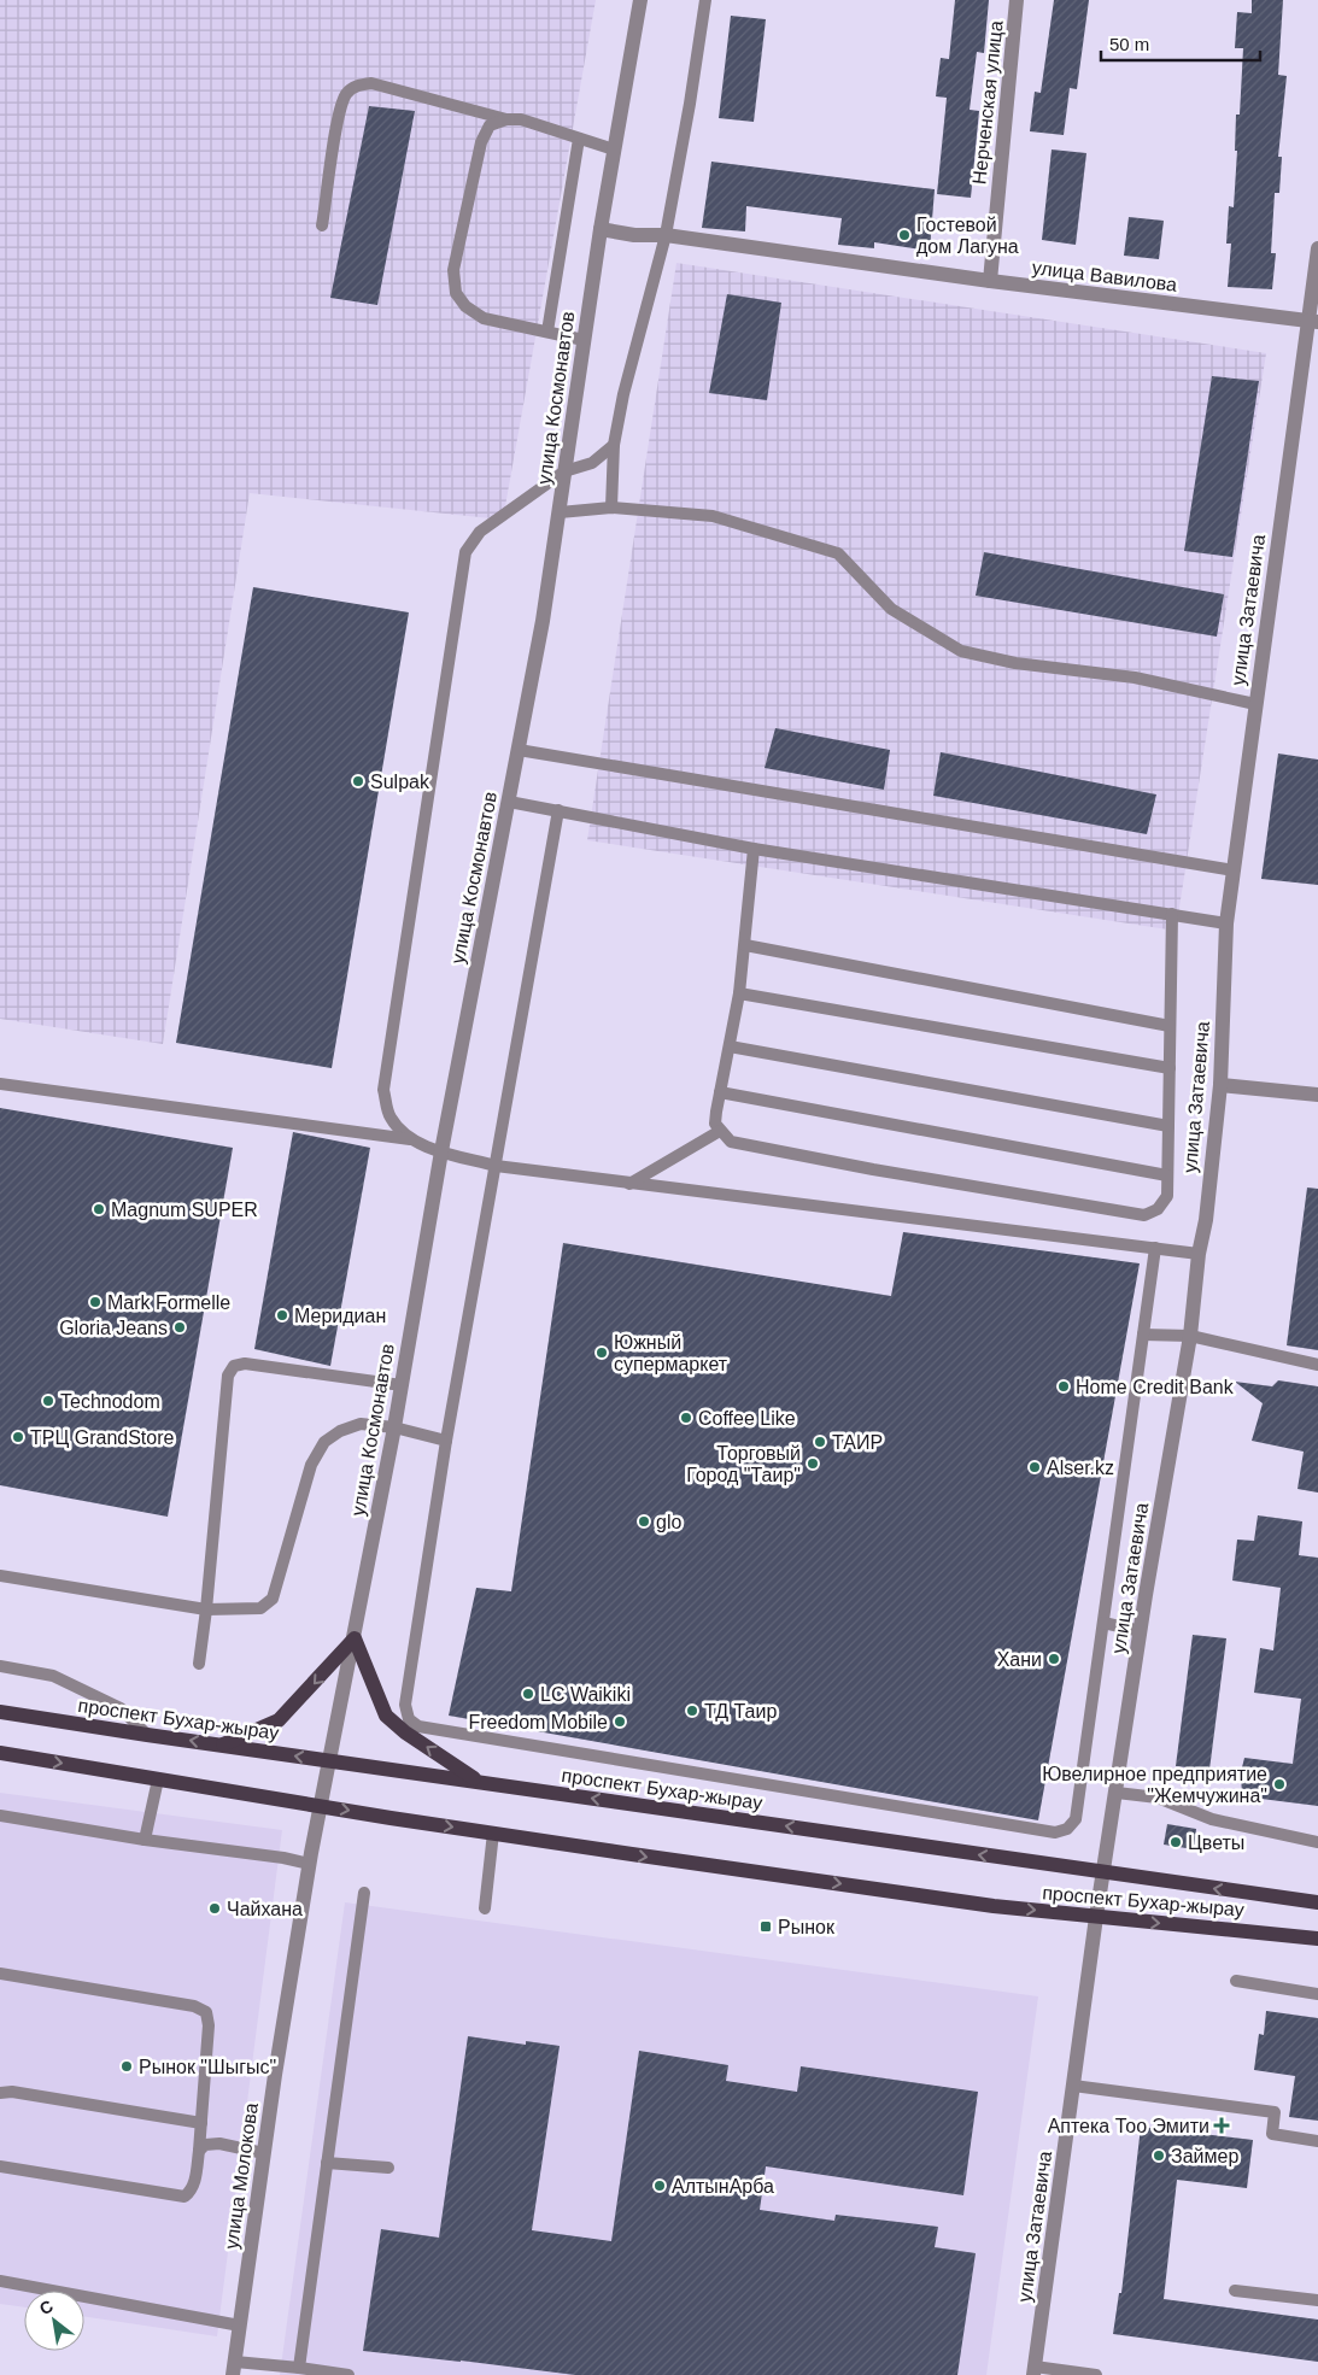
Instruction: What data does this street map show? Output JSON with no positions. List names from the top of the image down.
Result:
{
  "streets": {
    "main road": ["проспект Бухар-жырау"],
    "street": [
      "Нерченская улица",
      "улица Вавилова",
      "улица Космонавтов",
      "улица Затаевича",
      "улица Молокова"
    ]
  },
  "crossings": [
    ["Нерченская улица", "улица Вавилова"],
    ["улица Вавилова", "улица Космонавтов"],
    ["улица Вавилова", "улица Затаевича"],
    ["улица Космонавтов", "проспект Бухар-жырау"],
    ["улица Космонавтов", "улица Молокова"],
    ["улица Затаевича", "проспект Бухар-жырау"],
    ["проспект Бухар-жырау", "улица Молокова"]
  ],
  "places": {
    "other": [
      "Гостевой дом Лагуна",
      "Sulpak",
      "Magnum SUPER",
      "Mark Formelle",
      "Меридиан",
      "Gloria Jeans",
      "Южный супермаркет",
      "Home Credit Bank",
      "Technodom",
      "Coffee Like",
      "ТРЦ GrandStore",
      "ТАИР",
      "Торговый Город \"Таир\"",
      "Alser.kz",
      "glo",
      "Хани",
      "LC Waikiki",
      "ТД Таир",
      "Freedom Mobile",
      "Ювелирное предприятие \"Жемчужина\"",
      "Цветы",
      "Чайхана",
      "Рынок \"Шыгыс\"",
      "Займер",
      "АлтынАрба"
    ],
    "transit": ["Рынок"],
    "health": ["Аптека Тоо Эмити"]
  },
  "scale_bar": "50 m",
  "north": "top left"
}
